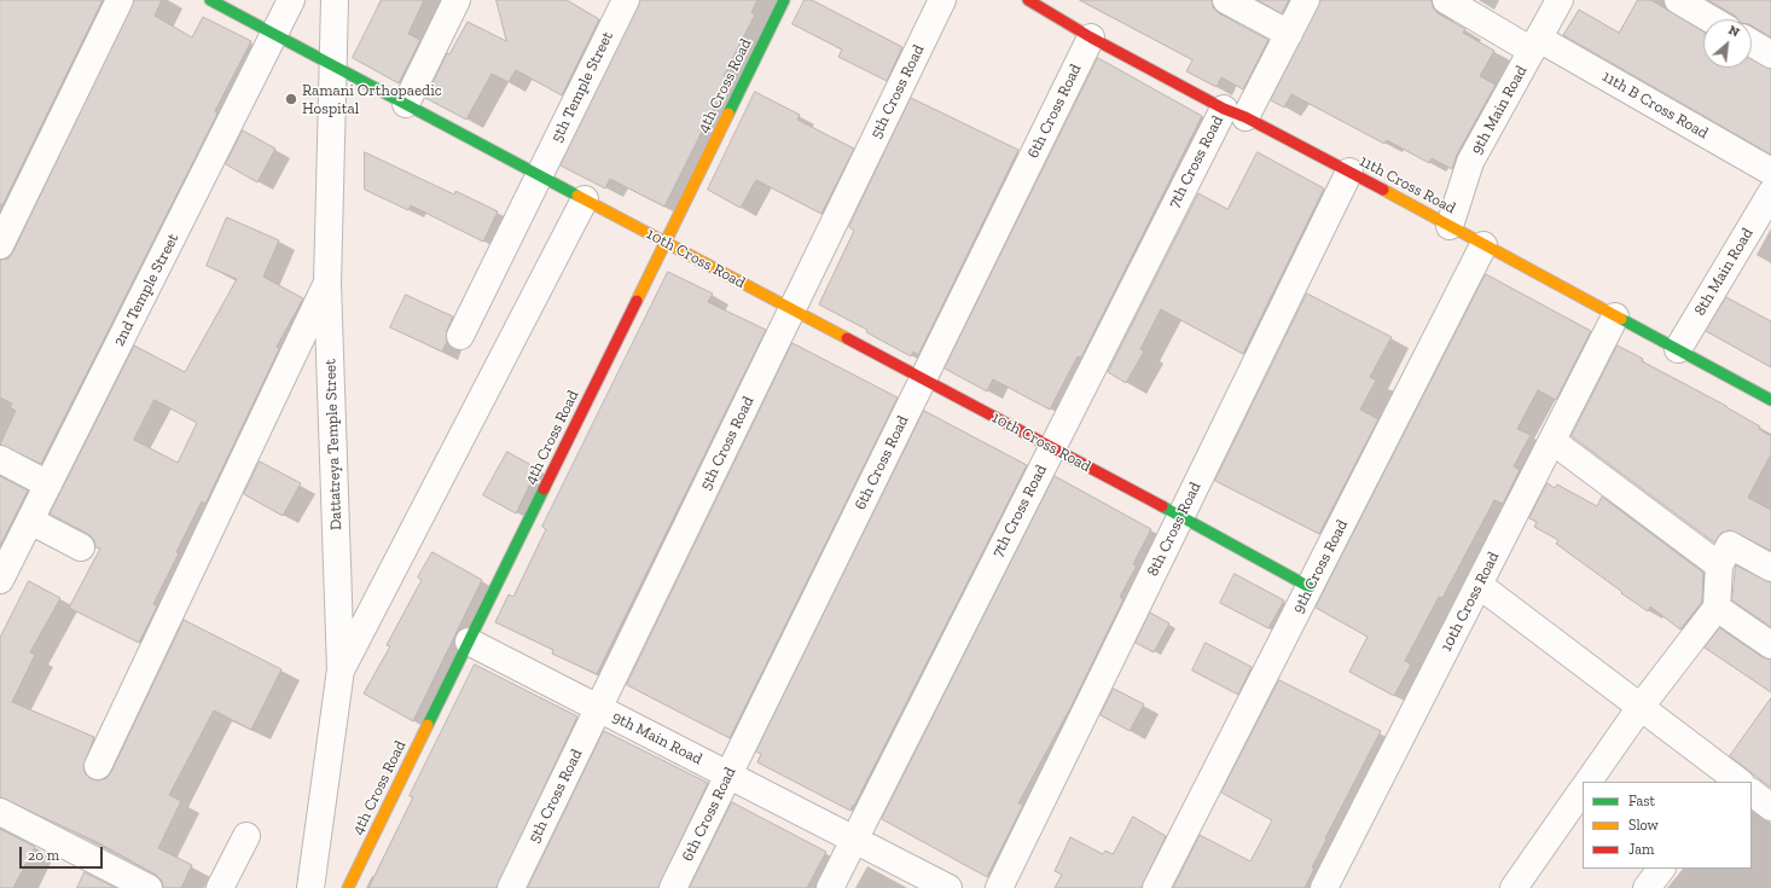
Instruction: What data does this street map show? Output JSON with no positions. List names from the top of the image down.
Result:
{
  "streets": {
    "street": [
      "4th Cross Road",
      "5th Temple Street",
      "5th Cross Road",
      "11th B Cross Road",
      "9th Main Road",
      "6th Cross Road",
      "7th Cross Road",
      "11th Cross Road",
      "10th Cross Road",
      "8th Main Road",
      "2nd Temple Street",
      "Dattatreya Temple Street",
      "8th Cross Road",
      "9th Cross Road"
    ]
  },
  "crossings": [
    ["4th Cross Road", "9th Main Road"],
    ["4th Cross Road", "10th Cross Road"],
    ["5th Temple Street", "10th Cross Road"],
    ["5th Cross Road", "9th Main Road"],
    ["5th Cross Road", "10th Cross Road"],
    ["11th B Cross Road", "9th Main Road"],
    ["9th Main Road", "6th Cross Road"],
    ["9th Main Road", "7th Cross Road"],
    ["9th Main Road", "11th Cross Road"],
    ["6th Cross Road", "11th Cross Road"],
    ["6th Cross Road", "10th Cross Road"],
    ["7th Cross Road", "11th Cross Road"],
    ["7th Cross Road", "10th Cross Road"],
    ["11th Cross Road", "10th Cross Road"],
    ["11th Cross Road", "8th Main Road"],
    ["11th Cross Road", "8th Cross Road"],
    ["11th Cross Road", "9th Cross Road"],
    ["10th Cross Road", "2nd Temple Street"],
    ["10th Cross Road", "Dattatreya Temple Street"],
    ["10th Cross Road", "8th Cross Road"],
    ["10th Cross Road", "9th Cross Road"]
  ],
  "places": ["Ramani Orthopaedic Hospital"],
  "legend": ["Fast", "Slow", "Jam"],
  "scale_bar": "20 m",
  "north": "top right"
}
